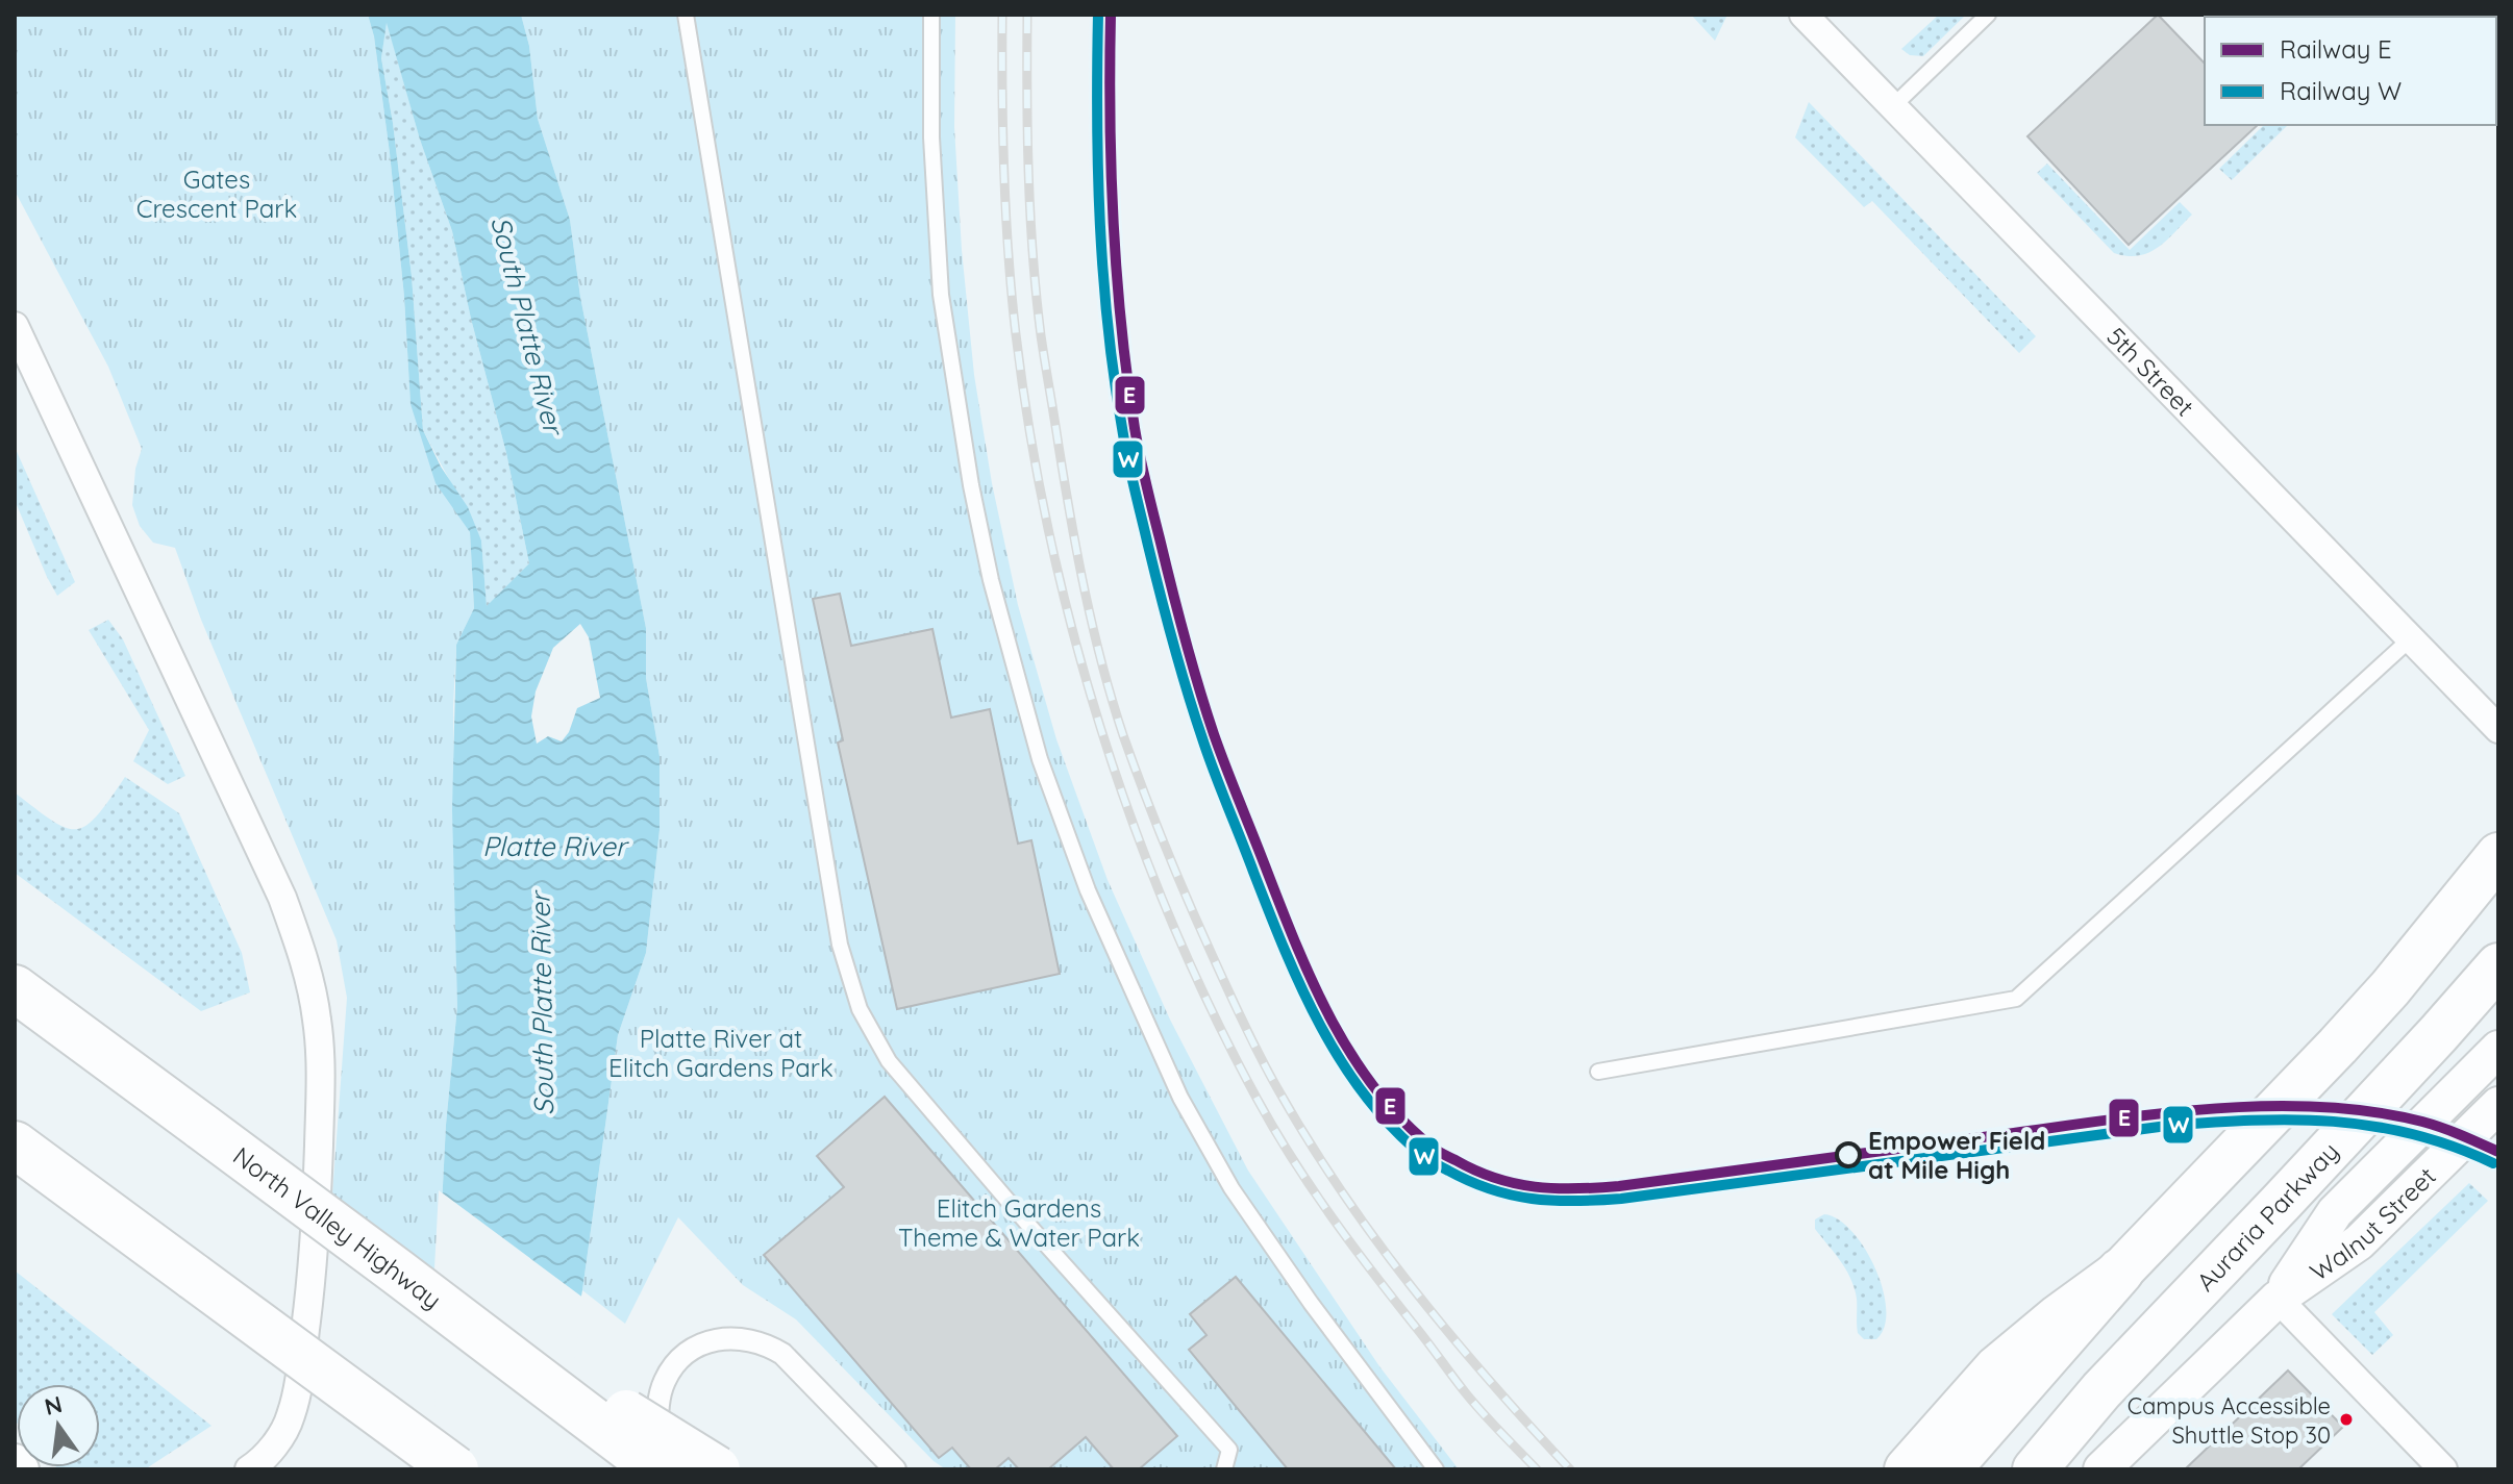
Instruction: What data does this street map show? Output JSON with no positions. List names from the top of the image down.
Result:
{
  "streets": {
    "highway": ["North Valley Highway"],
    "main road": ["Auraria Parkway"],
    "street": ["5th Street", "Walnut Street"]
  },
  "water": ["South Platte River", "Platte River"],
  "parks": ["Gates Crescent Park", "Platte River at Elitch Gardens Park", "Elitch Gardens Theme & Water Park"],
  "places": ["Empower Field at Mile High", "Campus Accessible Shuttle Stop 30"],
  "lines": ["rail line E", "rail line W"],
  "legend": ["Railway E", "Railway W"],
  "north": "top"
}
